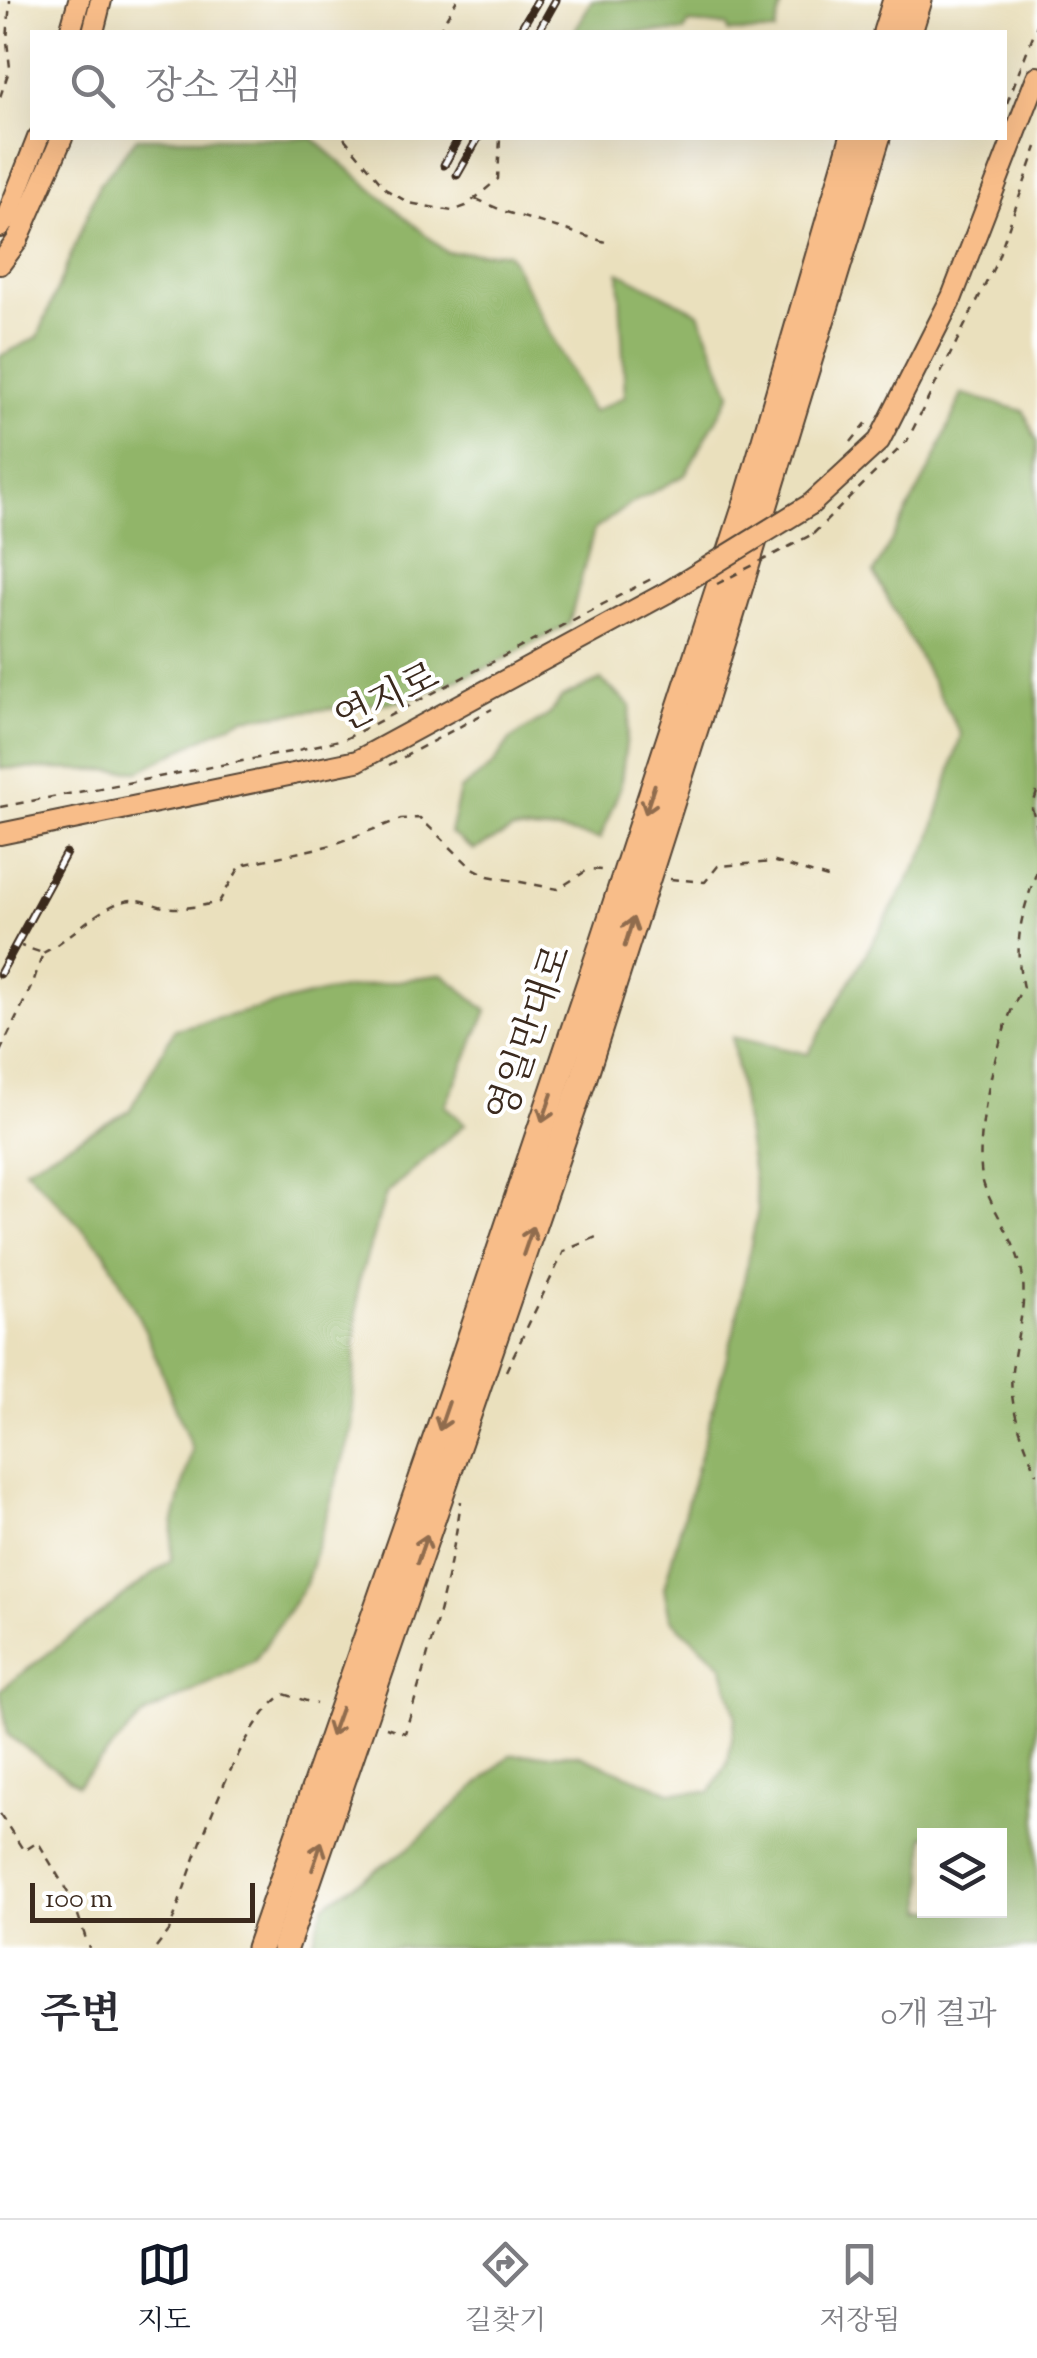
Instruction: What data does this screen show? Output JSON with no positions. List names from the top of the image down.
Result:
{
  "streets": {
    "highway": ["영일만대로"],
    "main road": ["연지로"]
  },
  "scale_bar": "100 m",
  "page": {
    "search": "장소 검색",
    "scale": "100 m",
    "heading": ["주변", "0개 결과"],
    "nav": ["지도", "길찾기", "저장됨"]
  }
}
